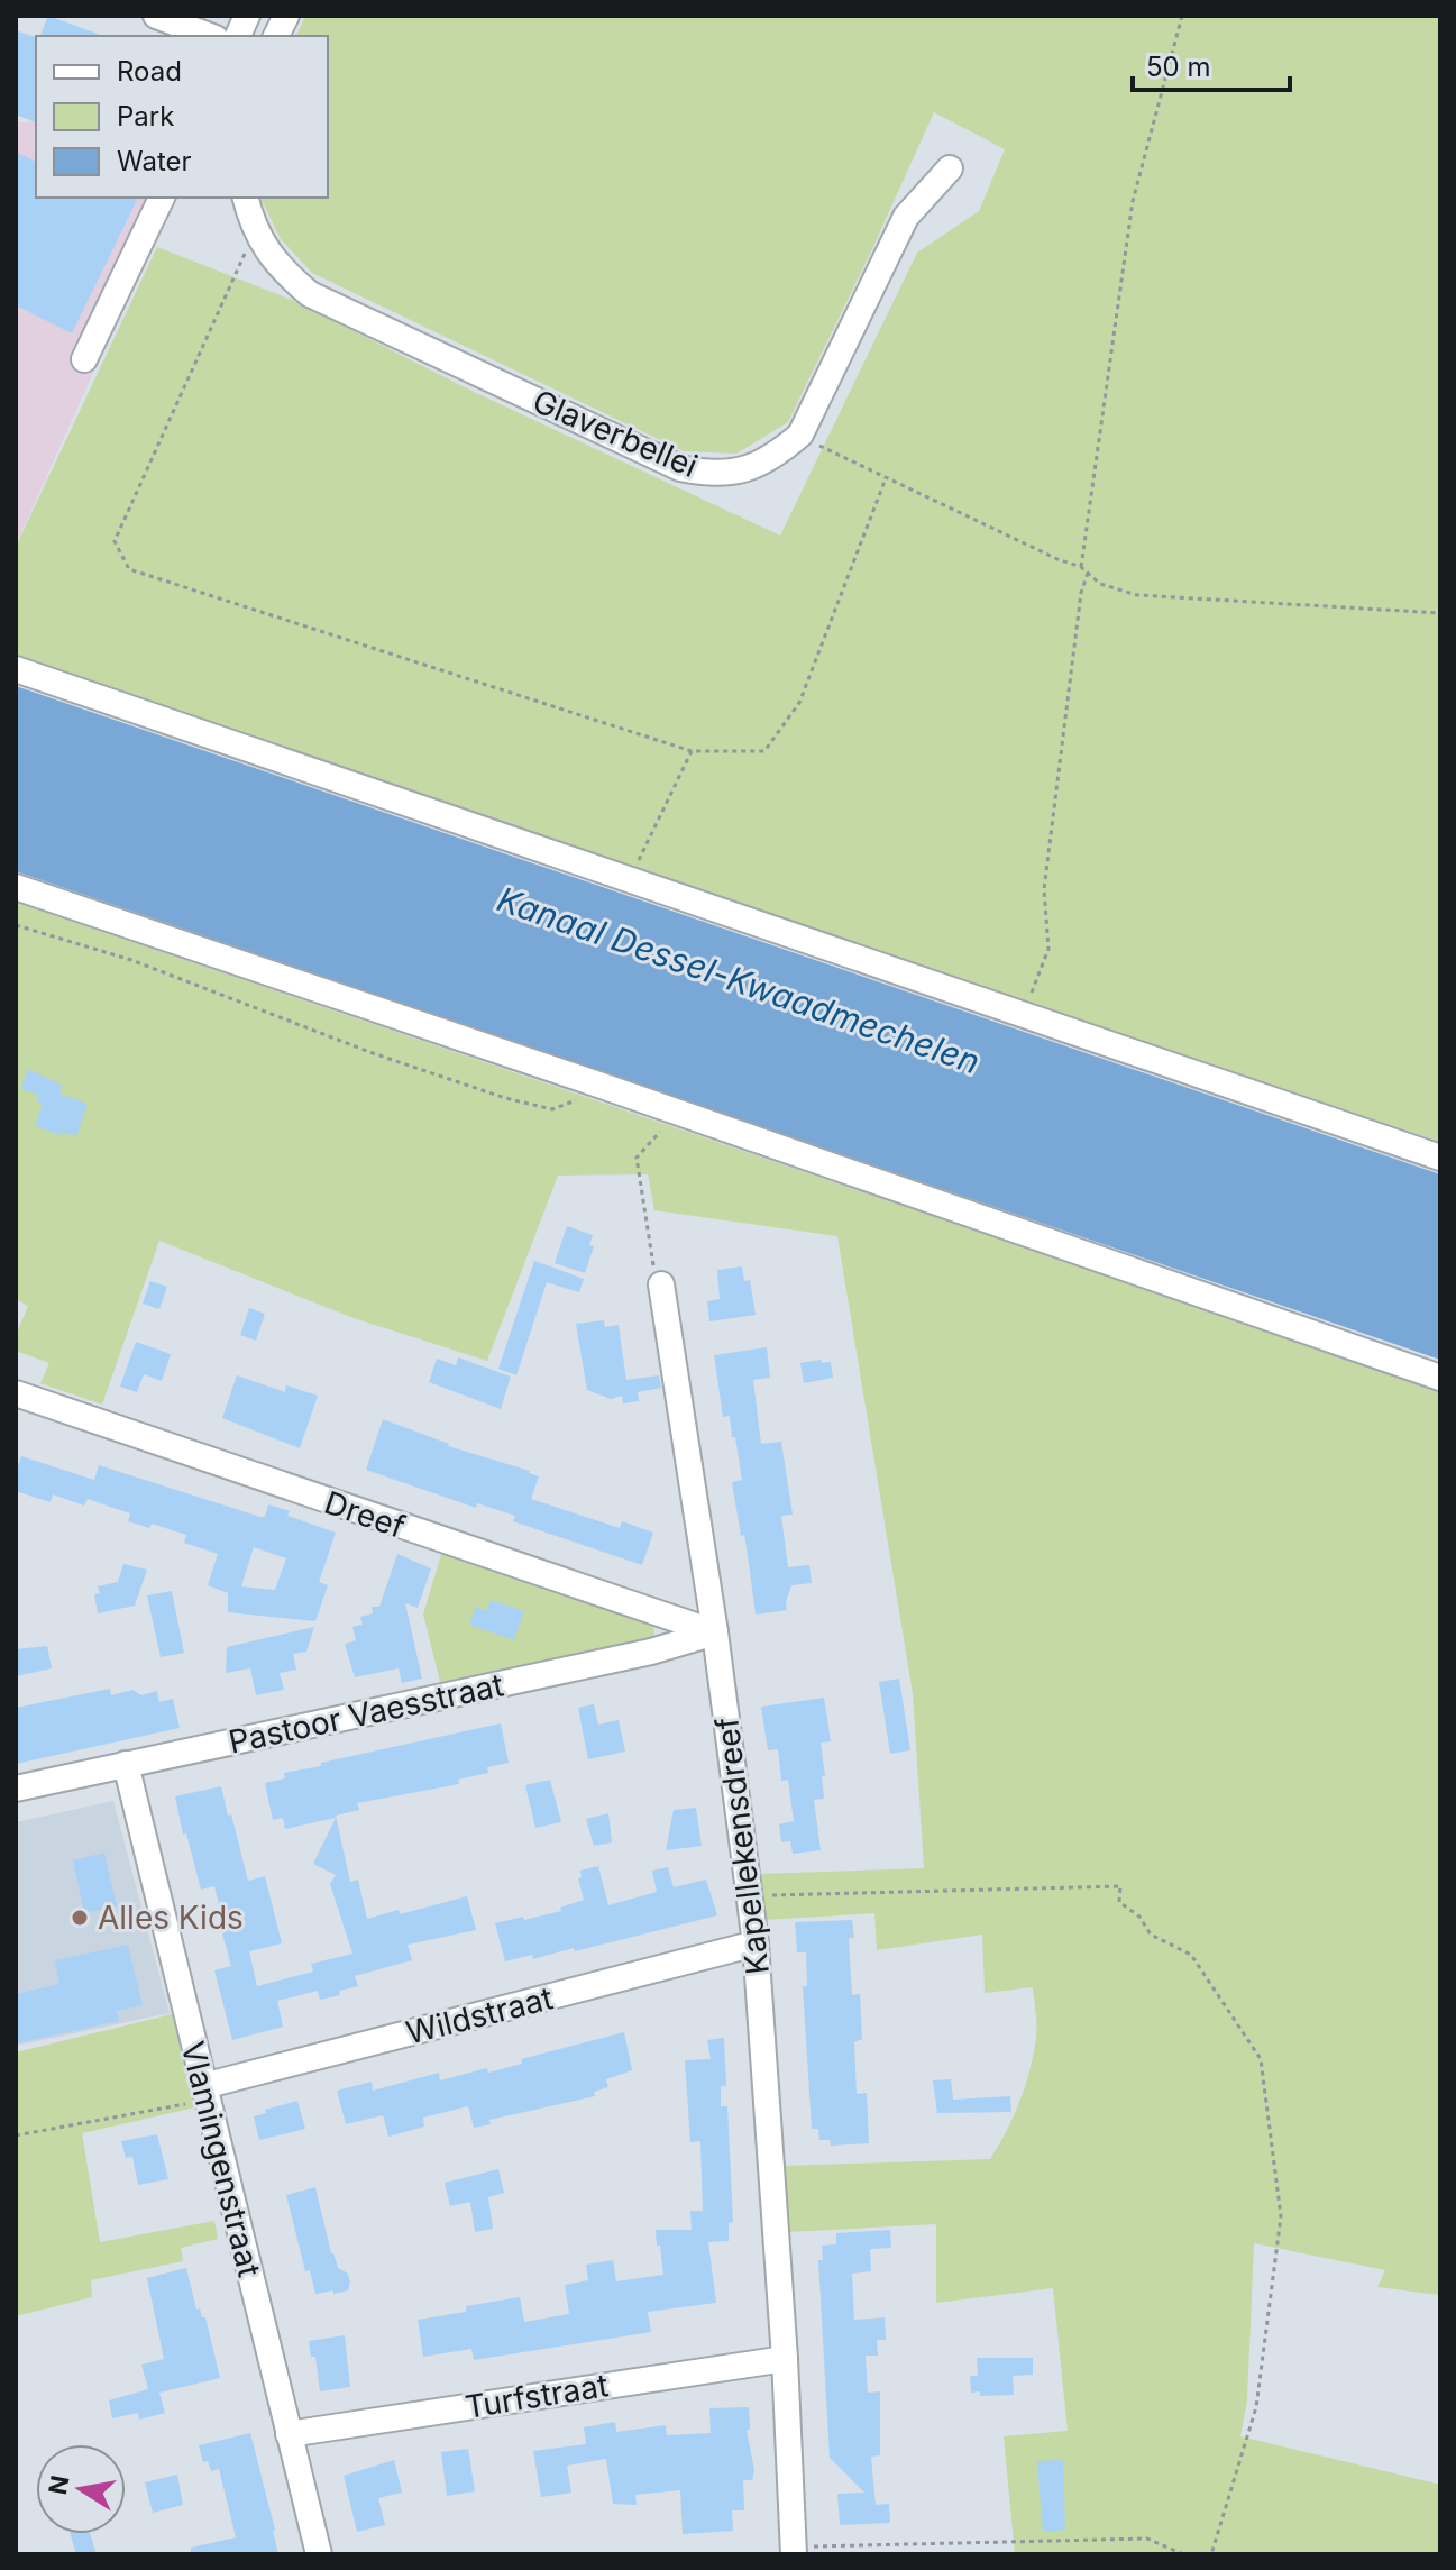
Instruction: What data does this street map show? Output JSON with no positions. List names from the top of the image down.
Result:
{
  "streets": {
    "street": [
      "Glaverbellei",
      "Dreef",
      "Pastoor Vaesstraat",
      "Kapellekensdreef",
      "Wildstraat",
      "Vlamingenstraat",
      "Turfstraat"
    ]
  },
  "crossings": [
    ["Dreef", "Pastoor Vaesstraat"],
    ["Dreef", "Kapellekensdreef"],
    ["Pastoor Vaesstraat", "Kapellekensdreef"],
    ["Pastoor Vaesstraat", "Vlamingenstraat"],
    ["Kapellekensdreef", "Wildstraat"],
    ["Kapellekensdreef", "Turfstraat"],
    ["Wildstraat", "Vlamingenstraat"],
    ["Vlamingenstraat", "Turfstraat"]
  ],
  "water": ["Kanaal Dessel-Kwaadmechelen"],
  "places": ["Alles Kids"],
  "legend": ["Road", "Park", "Water"],
  "scale_bar": "50 m",
  "north": "left"
}
